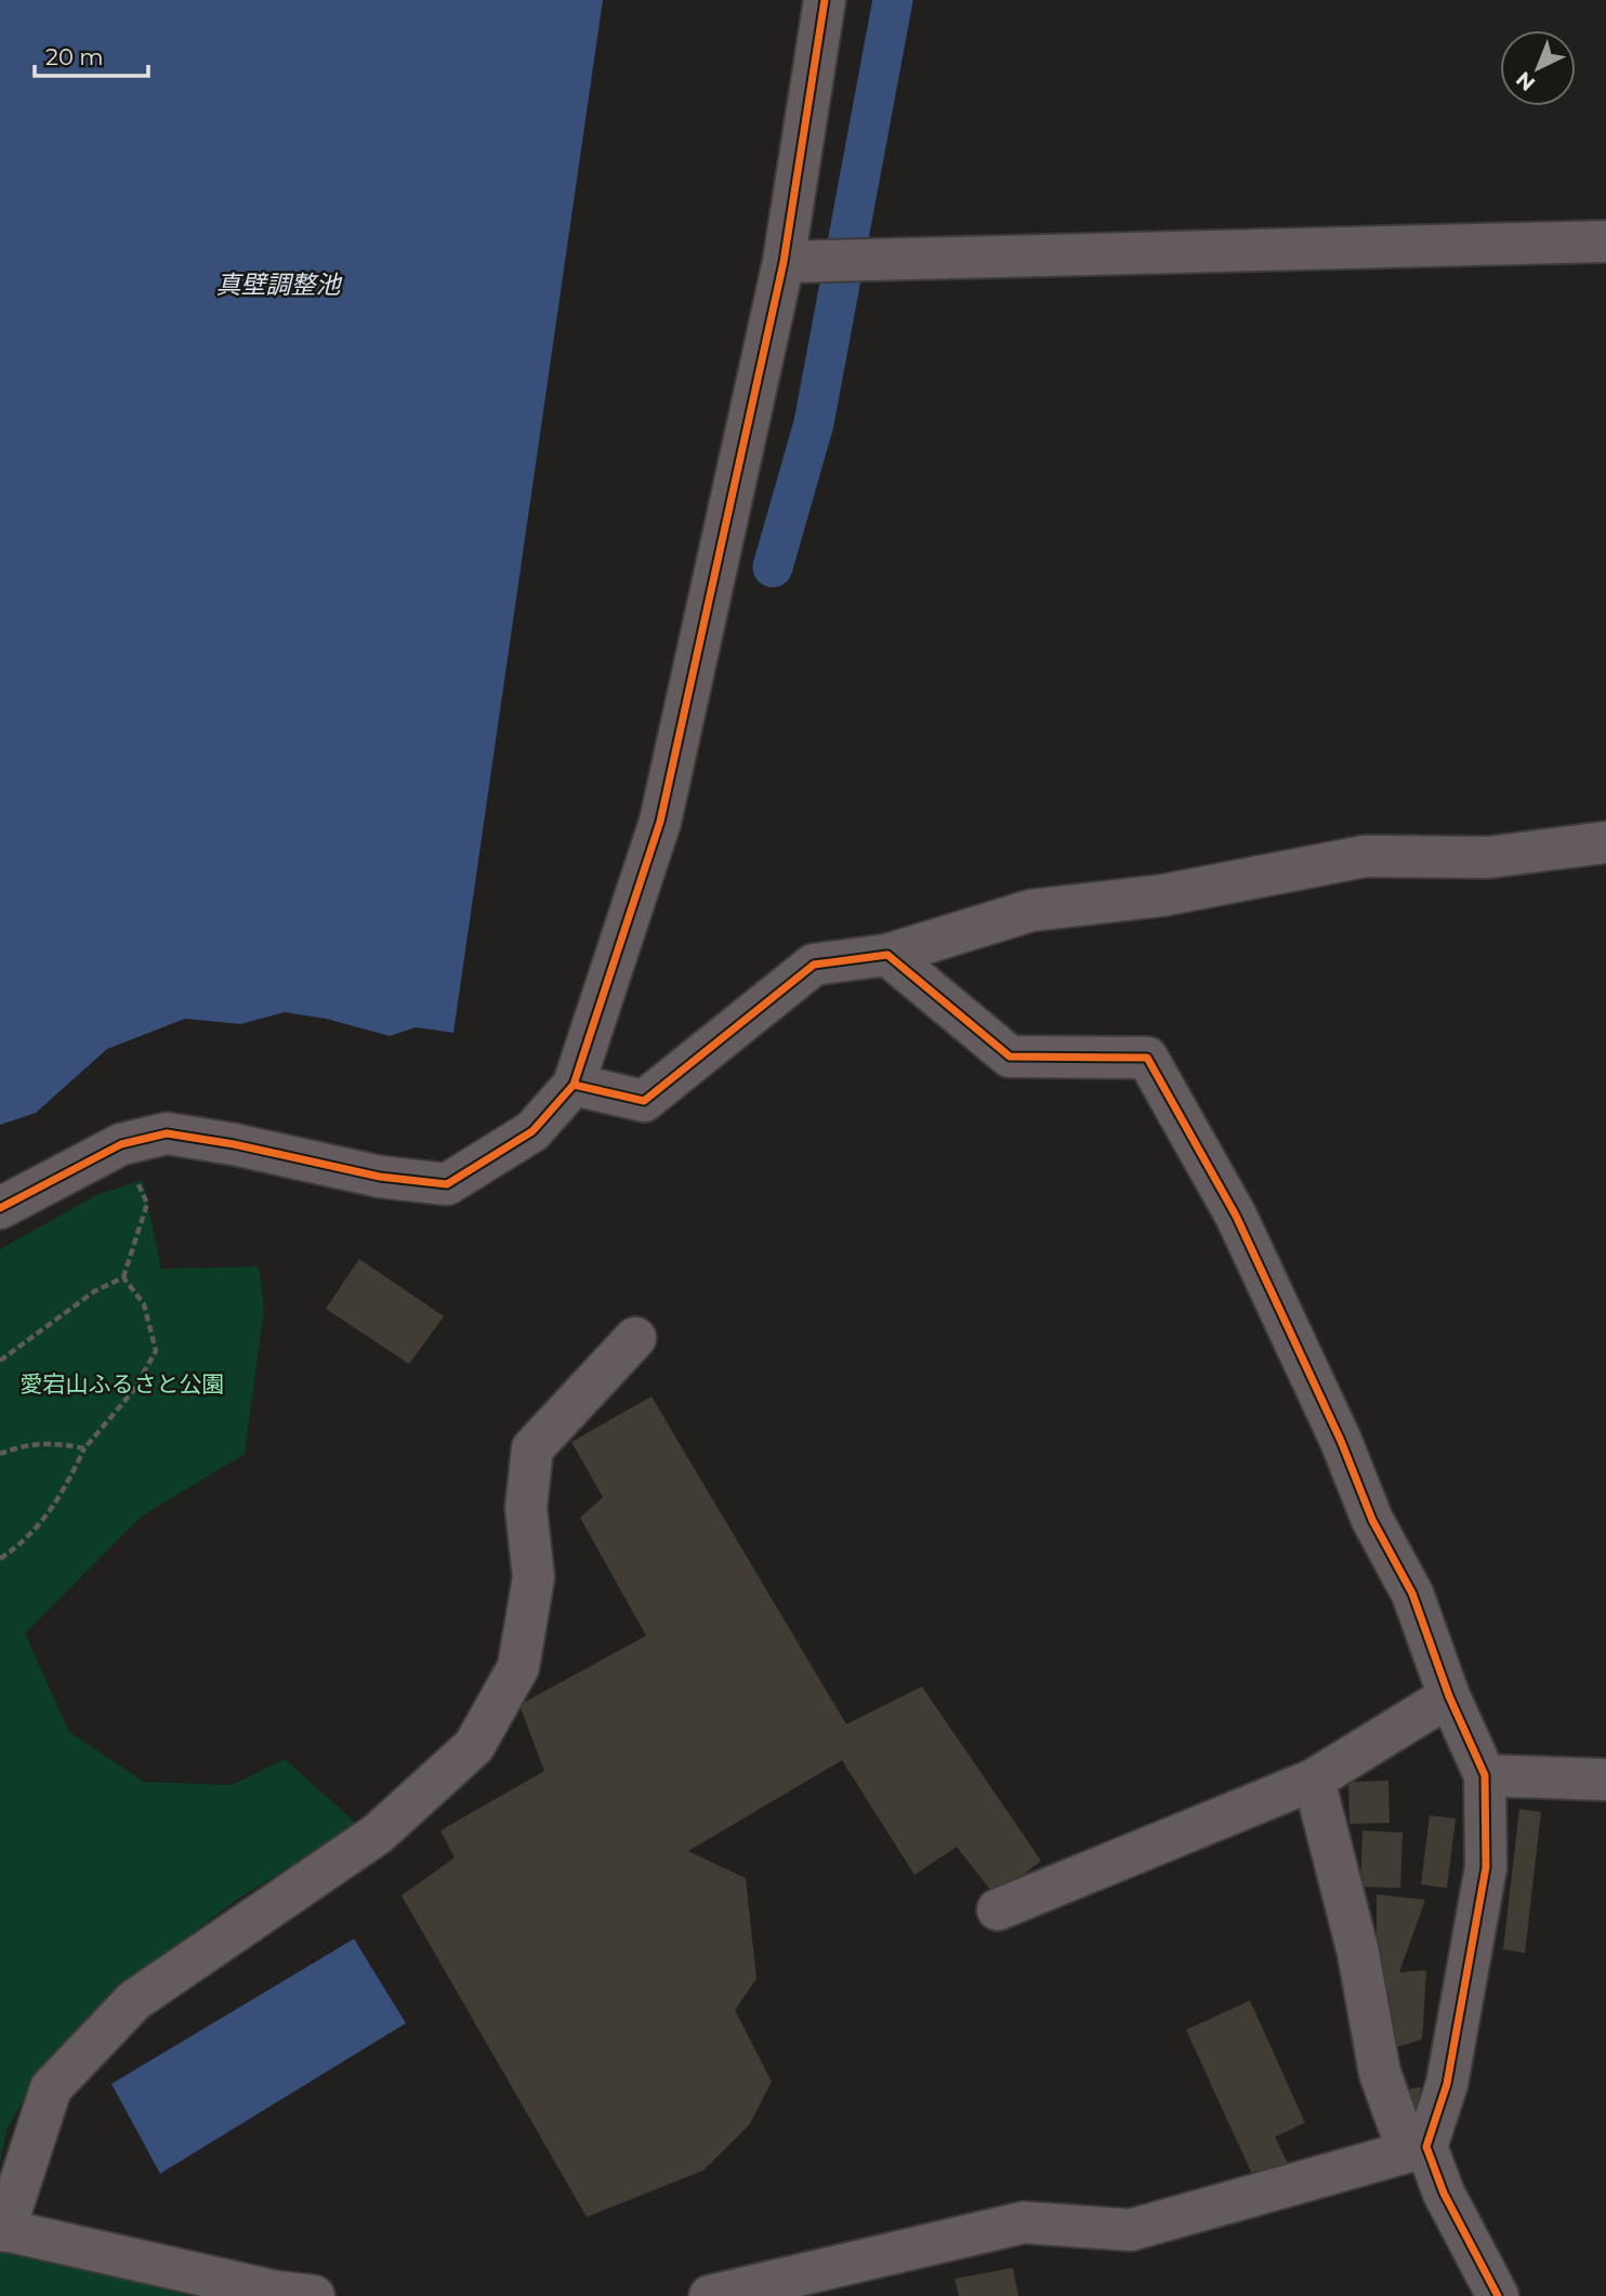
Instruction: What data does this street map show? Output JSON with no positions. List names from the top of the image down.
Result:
{
  "water": ["真壁調整池"],
  "parks": ["愛宕山ふるさと公園"],
  "scale_bar": "20 m",
  "north": "bottom left"
}
